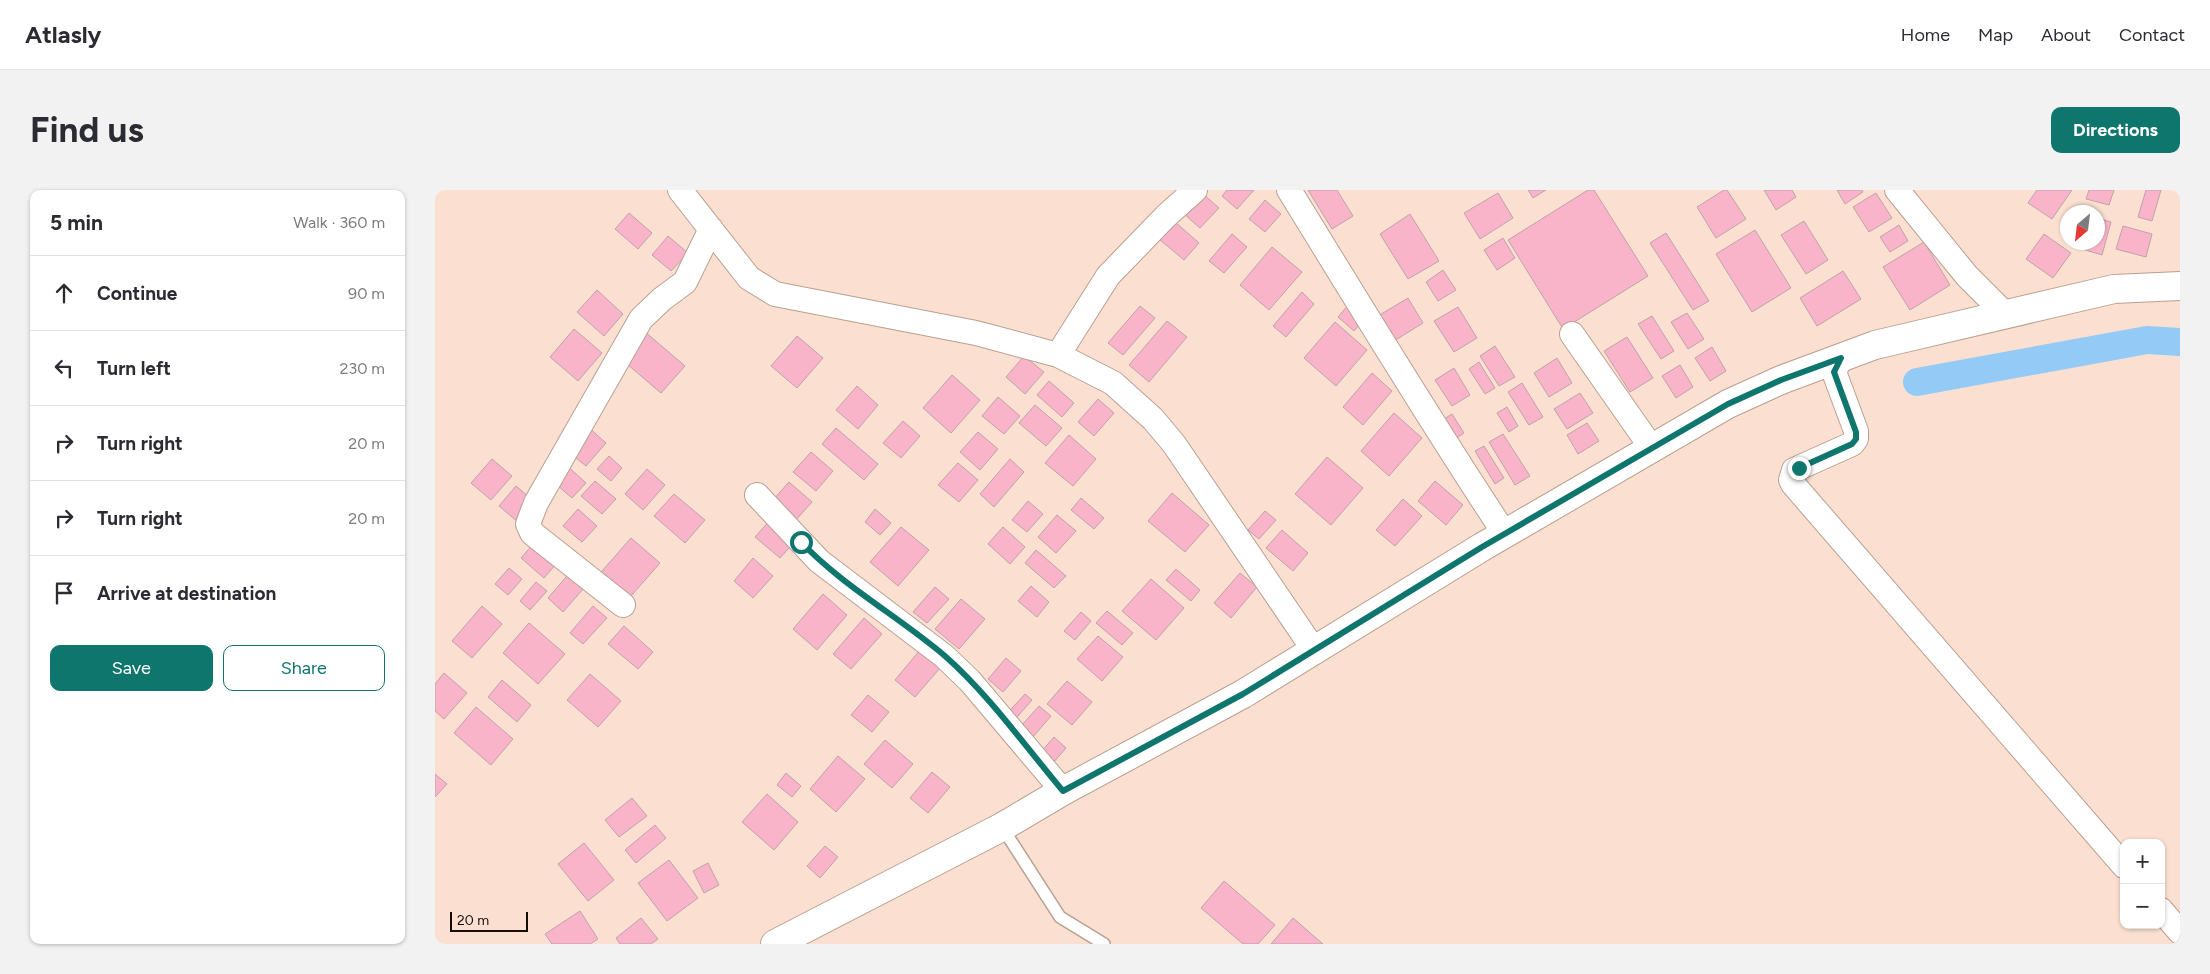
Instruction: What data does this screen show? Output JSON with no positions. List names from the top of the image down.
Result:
{
  "scale_bar": "20 m",
  "north": "bottom left",
  "page": {
    "header": "Atlasly",
    "nav": [
      "Home",
      "Map",
      "About",
      "Contact"
    ],
    "buttons": [
      "Directions",
      ["Save", "Share"]
    ],
    "title": "Find us",
    "heading": ["5 min", "Walk · 360 m"],
    "list": [
      ["Continue", "90 m"],
      ["Turn left", "230 m"],
      ["Turn right", "20 m"],
      ["Turn right", "20 m"],
      "Arrive at destination"
    ],
    "map_buttons": ["+", "−"],
    "scale": "20 m"
  }
}
